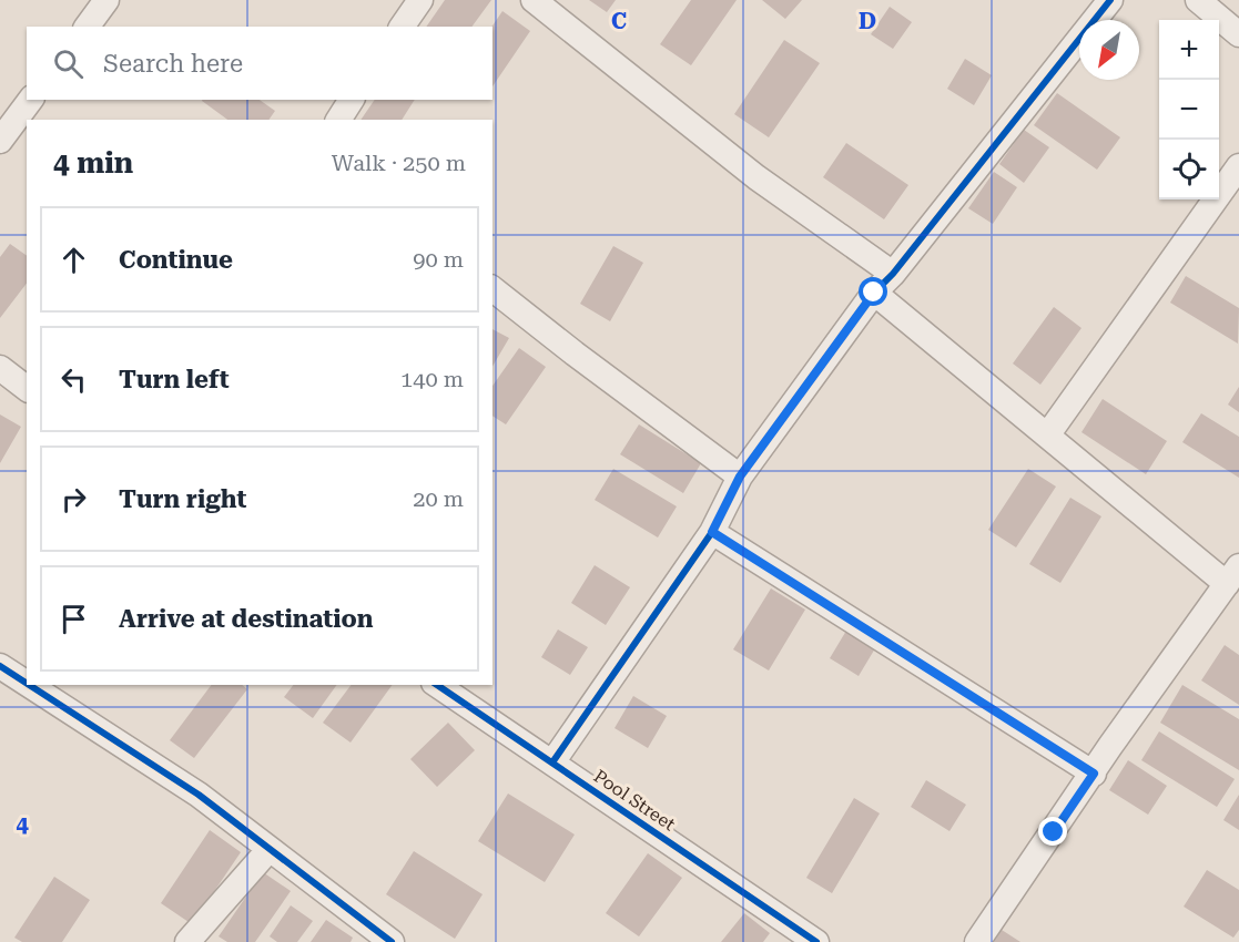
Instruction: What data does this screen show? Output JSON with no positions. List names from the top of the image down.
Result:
{
  "streets": {
    "street": ["Pool Street"]
  },
  "north": "bottom left",
  "page": {
    "map_buttons": ["+", "−"],
    "search": "Search here",
    "heading": ["4 min", "Walk · 250 m"],
    "list": [
      ["Continue", "90 m"],
      ["Turn left", "140 m"],
      ["Turn right", "20 m"],
      "Arrive at destination"
    ]
  },
  "grid": {
    "columns": ["C", "D"],
    "rows": ["4"]
  }
}
